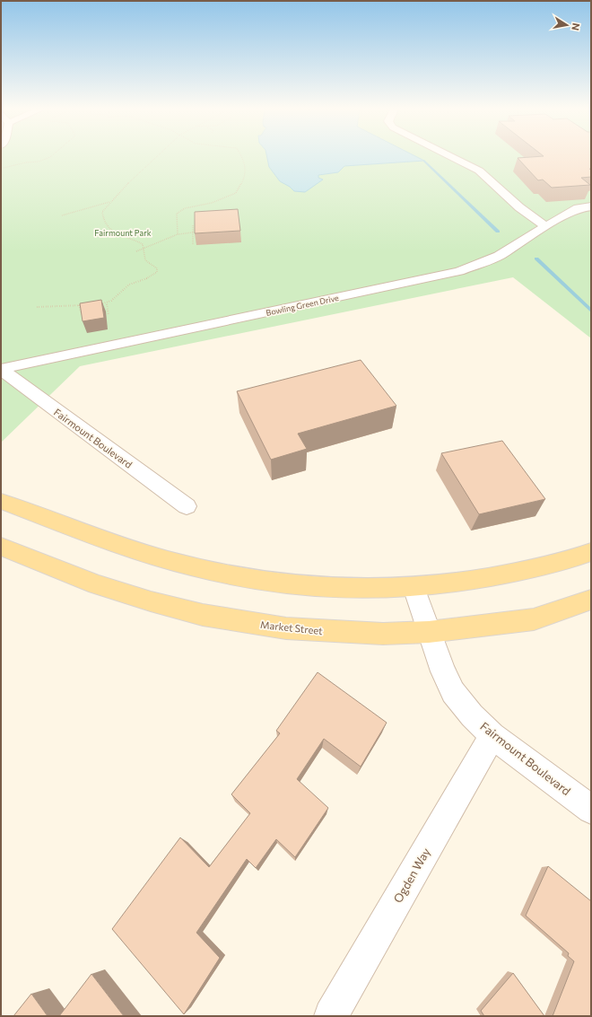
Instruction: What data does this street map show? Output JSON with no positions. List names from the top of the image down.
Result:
{
  "streets": {
    "main road": ["Market Street"],
    "street": ["Bowling Green Drive", "Fairmount Boulevard", "Ogden Way"]
  },
  "crossings": [
    ["Bowling Green Drive", "Fairmount Boulevard"],
    ["Fairmount Boulevard", "Market Street"],
    ["Fairmount Boulevard", "Ogden Way"]
  ],
  "parks": ["Fairmount Park"],
  "north": "right"
}
